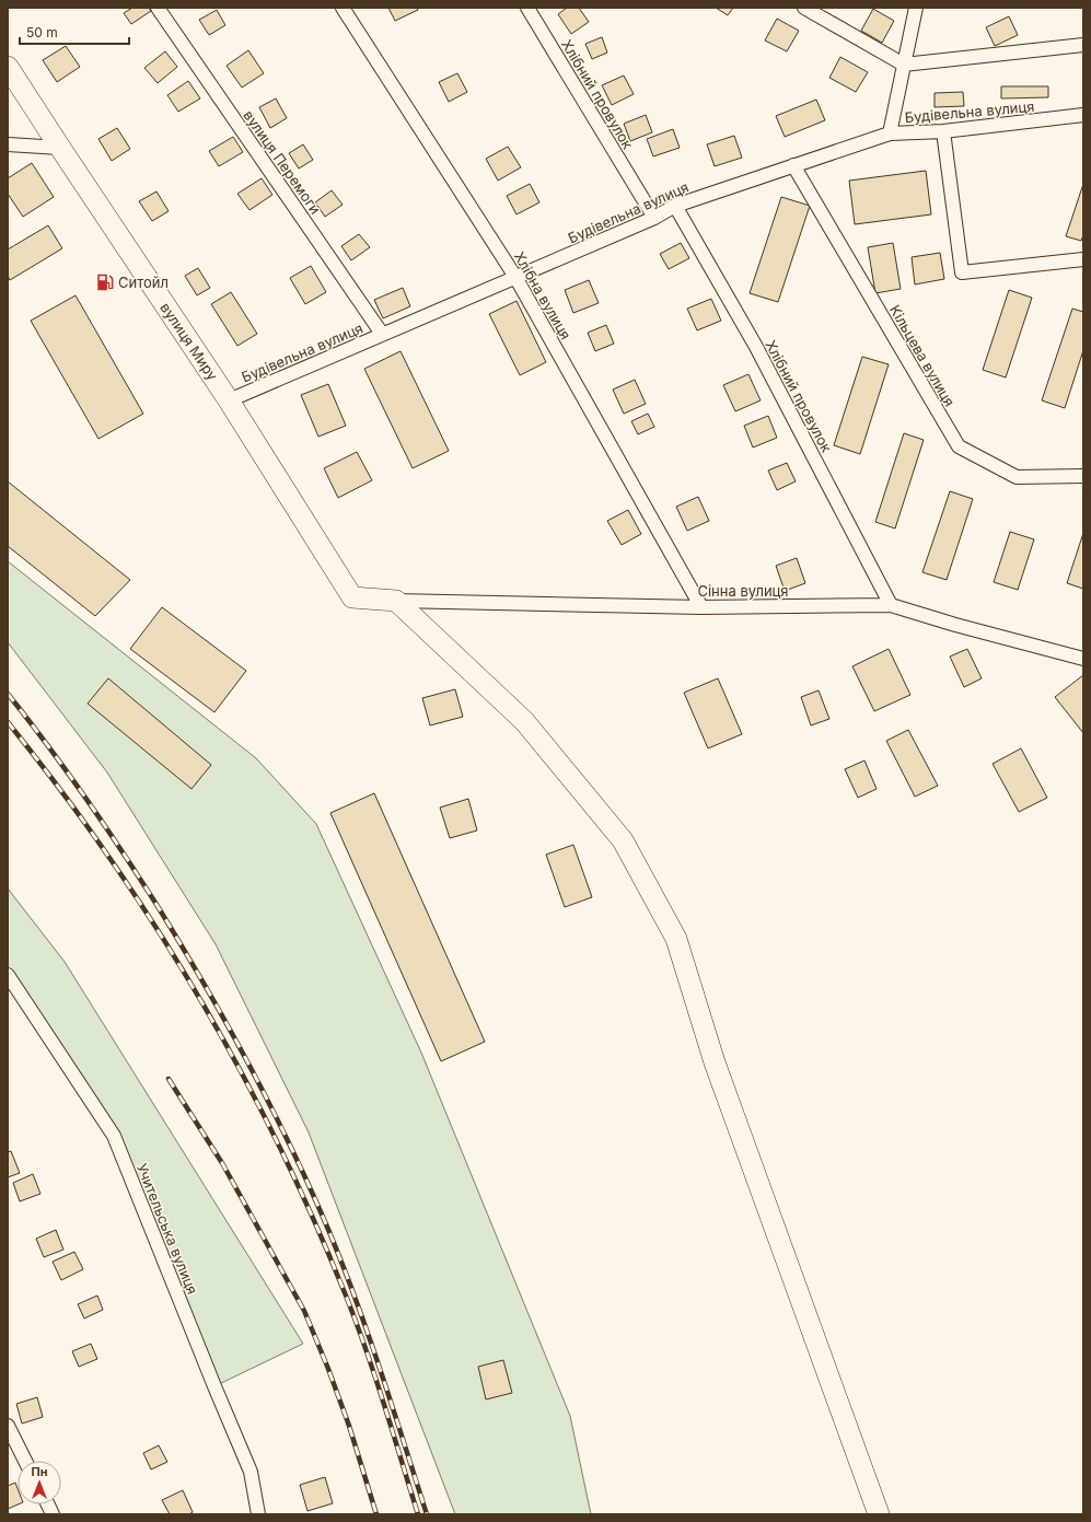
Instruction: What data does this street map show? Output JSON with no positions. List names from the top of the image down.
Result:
{
  "streets": {
    "main road": ["вулиця Миру"],
    "street": [
      "Хлібний провулок",
      "Будівельна вулиця",
      "вулиця Перемоги",
      "Хлібна вулиця",
      "Кільцева вулиця",
      "Сінна вулиця",
      "Учительська вулиця"
    ]
  },
  "crossings": [
    ["Хлібний провулок", "Будівельна вулиця"],
    ["Хлібний провулок", "Сінна вулиця"],
    ["Будівельна вулиця", "вулиця Перемоги"],
    ["Будівельна вулиця", "Хлібна вулиця"],
    ["Будівельна вулиця", "вулиця Миру"],
    ["Будівельна вулиця", "Кільцева вулиця"],
    ["Хлібна вулиця", "Сінна вулиця"],
    ["вулиця Миру", "Сінна вулиця"]
  ],
  "places": {
    "fuel station": ["Ситойл"]
  },
  "scale_bar": "50 m",
  "north": "top"
}
